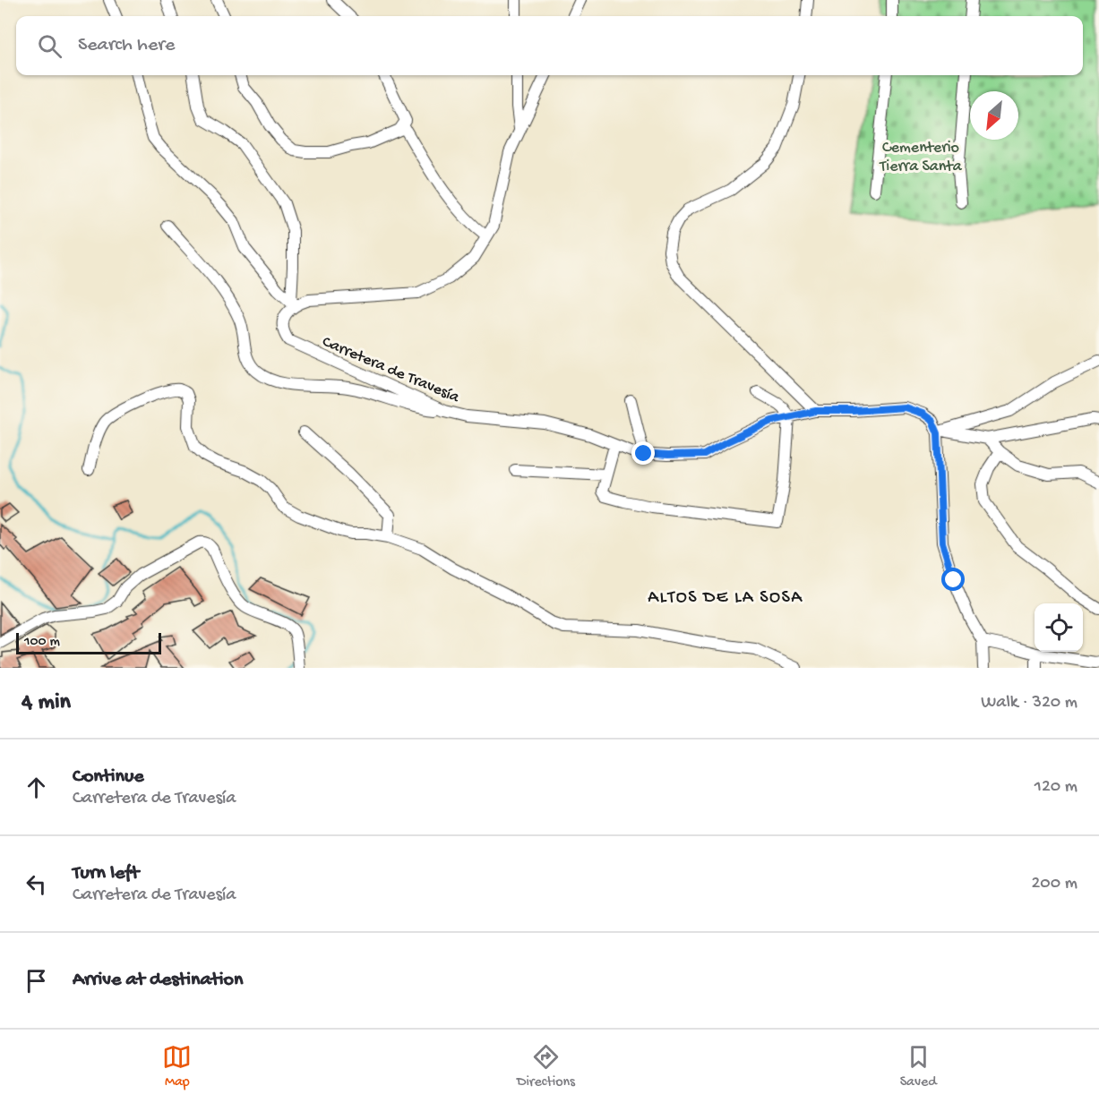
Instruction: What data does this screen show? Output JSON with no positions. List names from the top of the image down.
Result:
{
  "streets": {
    "street": ["Carretera de Travesía"]
  },
  "districts": ["ALTOS DE LA SOSA"],
  "parks": ["Cementerio Tierra Santa"],
  "scale_bar": "100 m",
  "north": "bottom left",
  "page": {
    "search": "Search here",
    "scale": "100 m",
    "heading": ["4 min", "Walk · 320 m"],
    "list": [
      ["Continue", "Carretera de Travesía", "120 m"],
      ["Turn left", "Carretera de Travesía", "200 m"],
      "Arrive at destination"
    ],
    "nav": ["Map", "Directions", "Saved"]
  }
}
